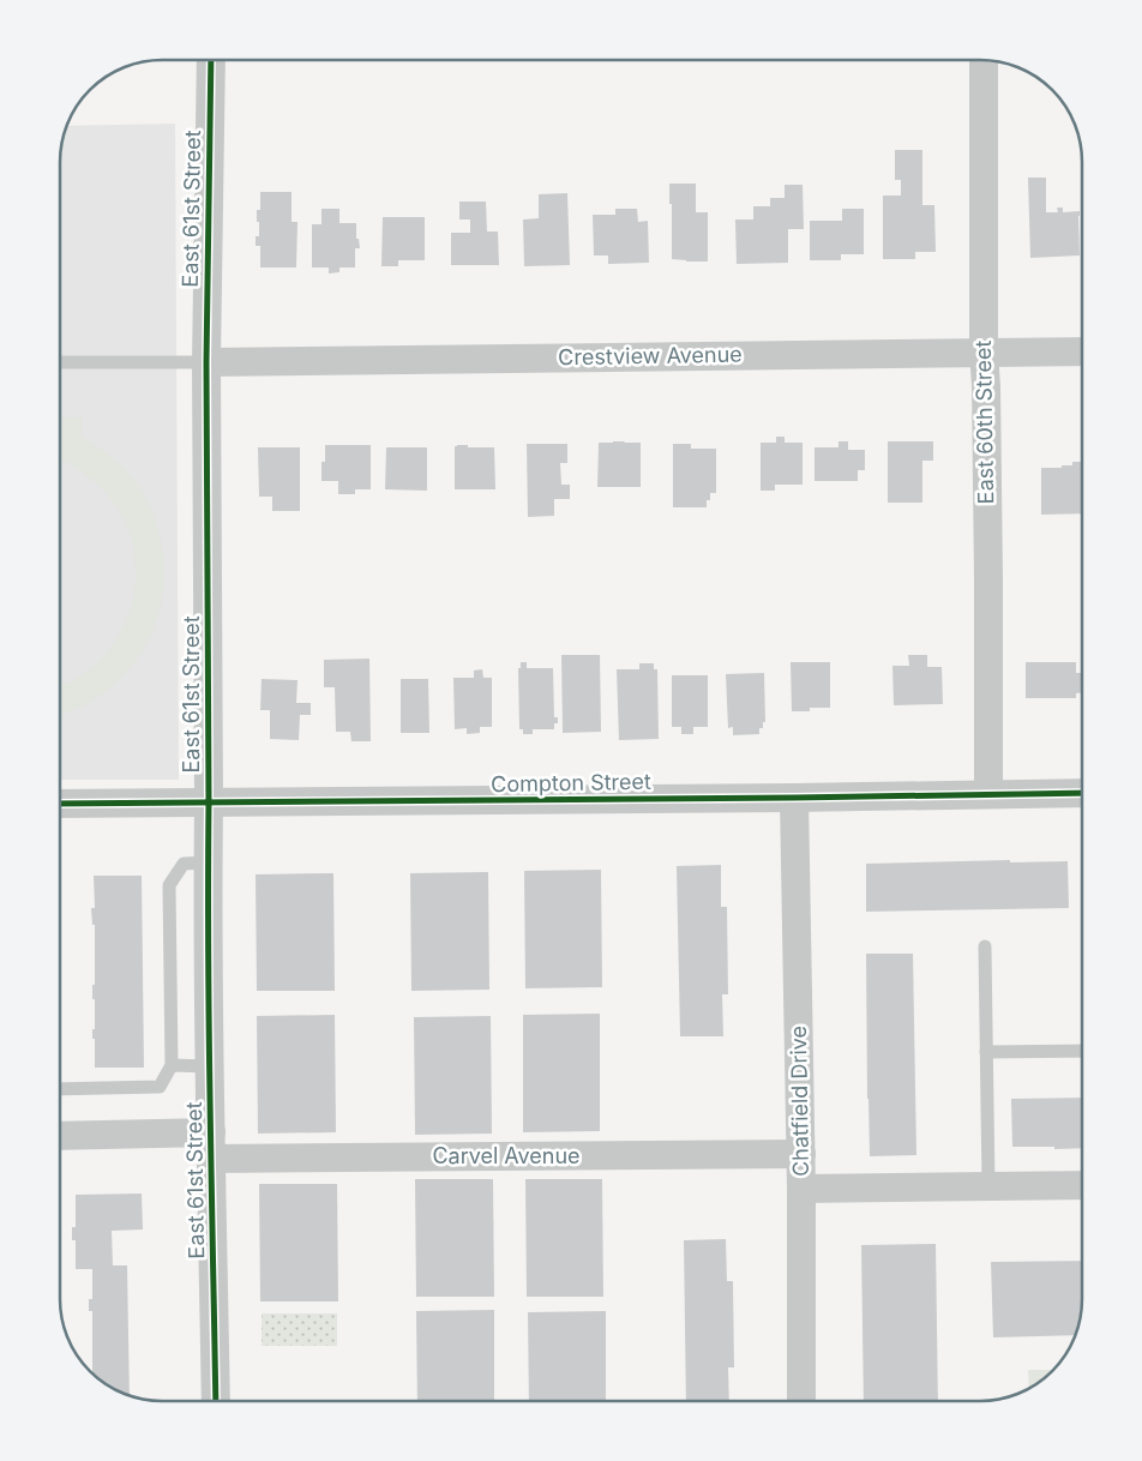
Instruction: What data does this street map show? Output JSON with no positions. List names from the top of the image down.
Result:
{
  "streets": {
    "street": [
      "East 61st Street",
      "Crestview Avenue",
      "East 60th Street",
      "Compton Street",
      "Chatfield Drive",
      "Carvel Avenue"
    ]
  },
  "crossings": [
    ["East 61st Street", "Crestview Avenue"],
    ["East 61st Street", "Compton Street"],
    ["East 61st Street", "Carvel Avenue"],
    ["Crestview Avenue", "East 60th Street"],
    ["East 60th Street", "Compton Street"],
    ["Compton Street", "Chatfield Drive"],
    ["Chatfield Drive", "Carvel Avenue"]
  ]
}
